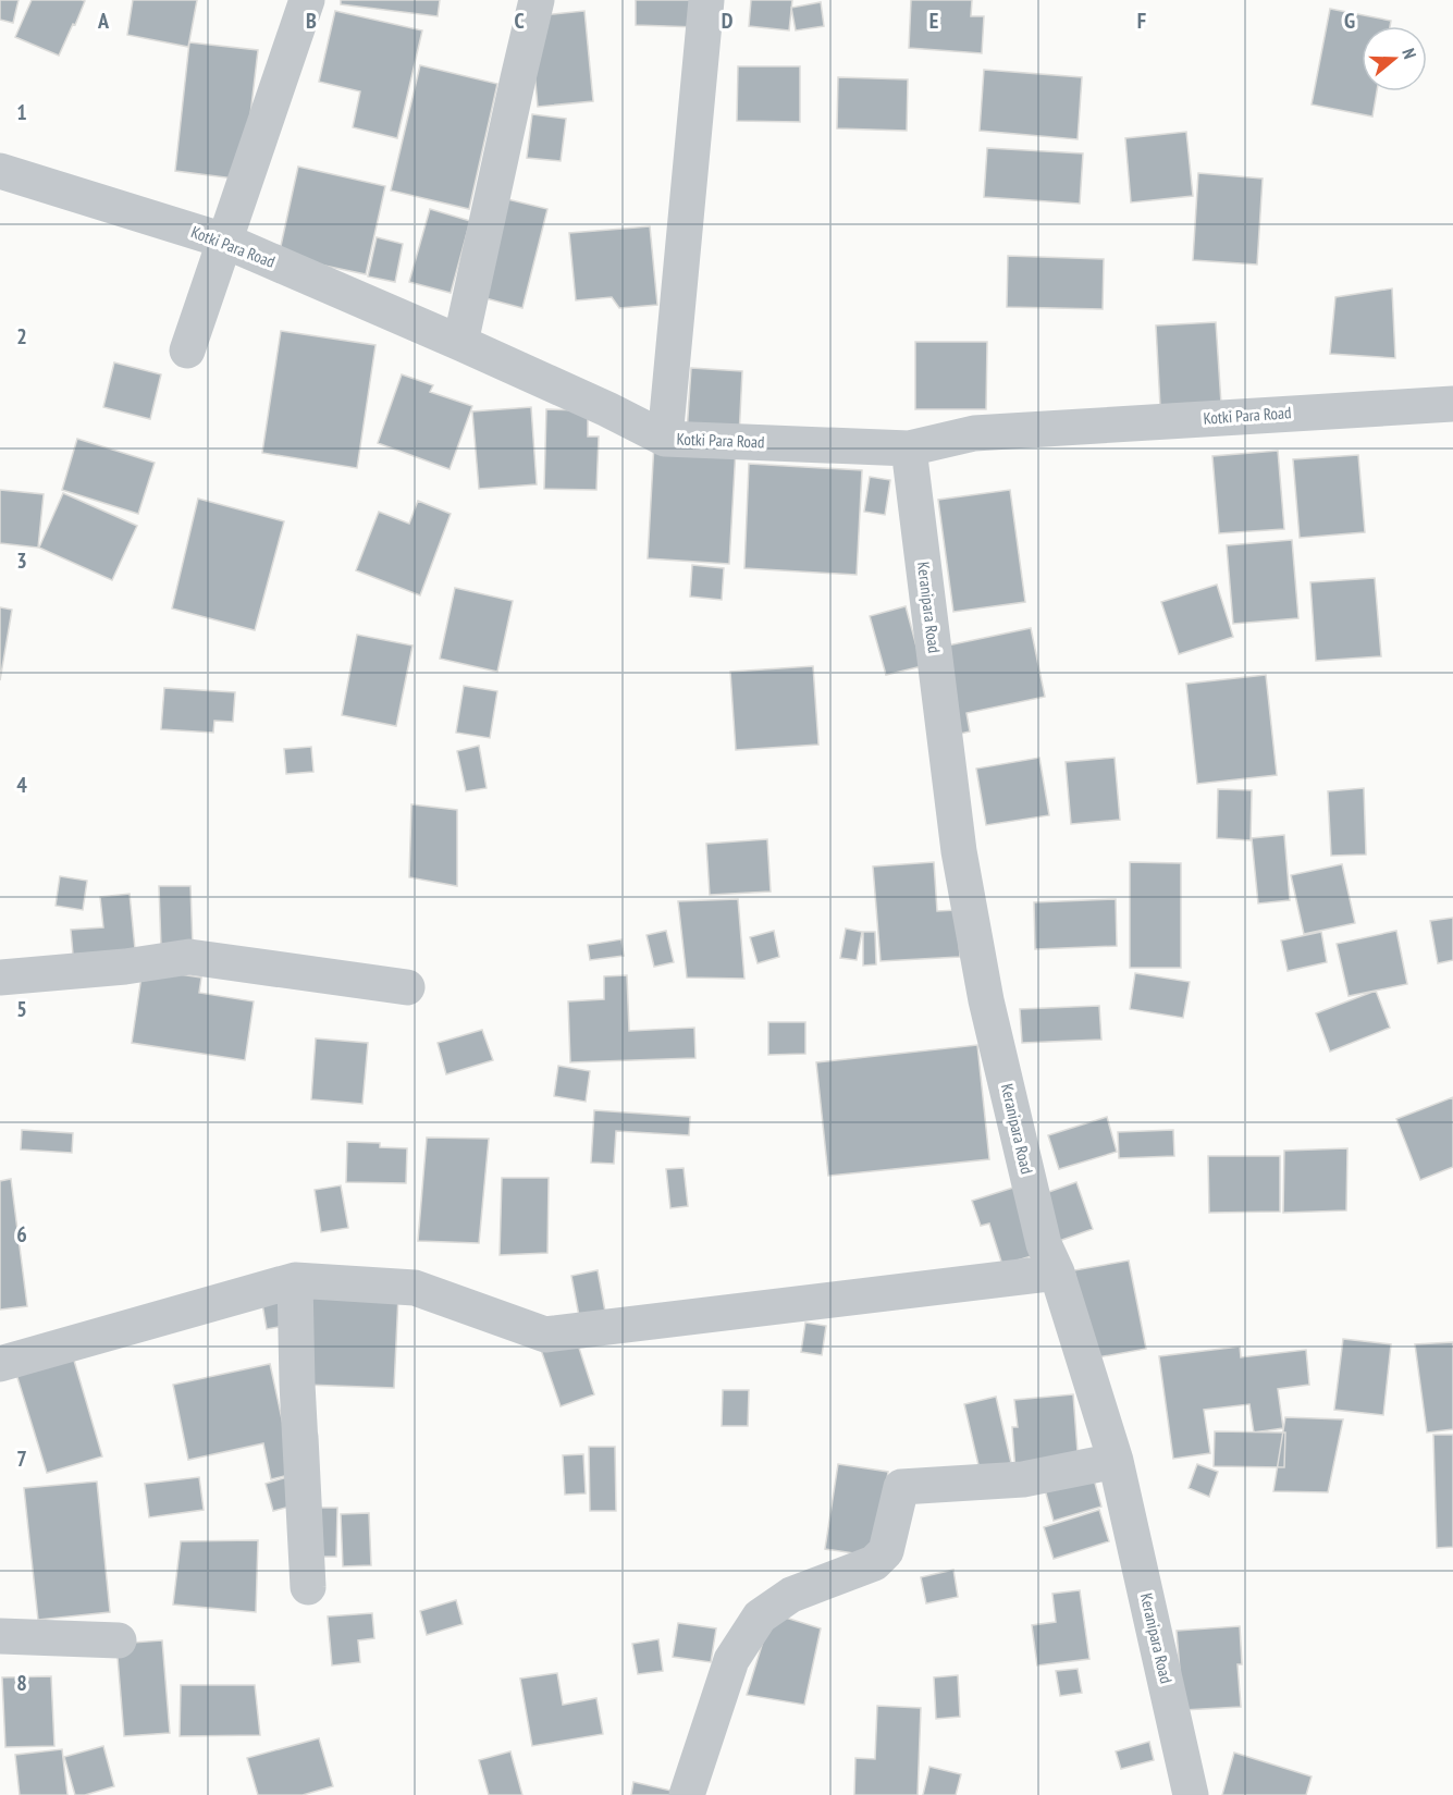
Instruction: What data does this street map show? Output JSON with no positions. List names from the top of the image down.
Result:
{
  "streets": {
    "street": ["Kotki Para Road", "Keranipara Road"]
  },
  "crossings": [
    ["Kotki Para Road", "Keranipara Road"]
  ],
  "north": "right",
  "grid": {
    "columns": [
      "A",
      "B",
      "C",
      "D",
      "E",
      "F",
      "G"
    ],
    "rows": [
      "1",
      "2",
      "3",
      "4",
      "5",
      "6",
      "7",
      "8"
    ]
  }
}
